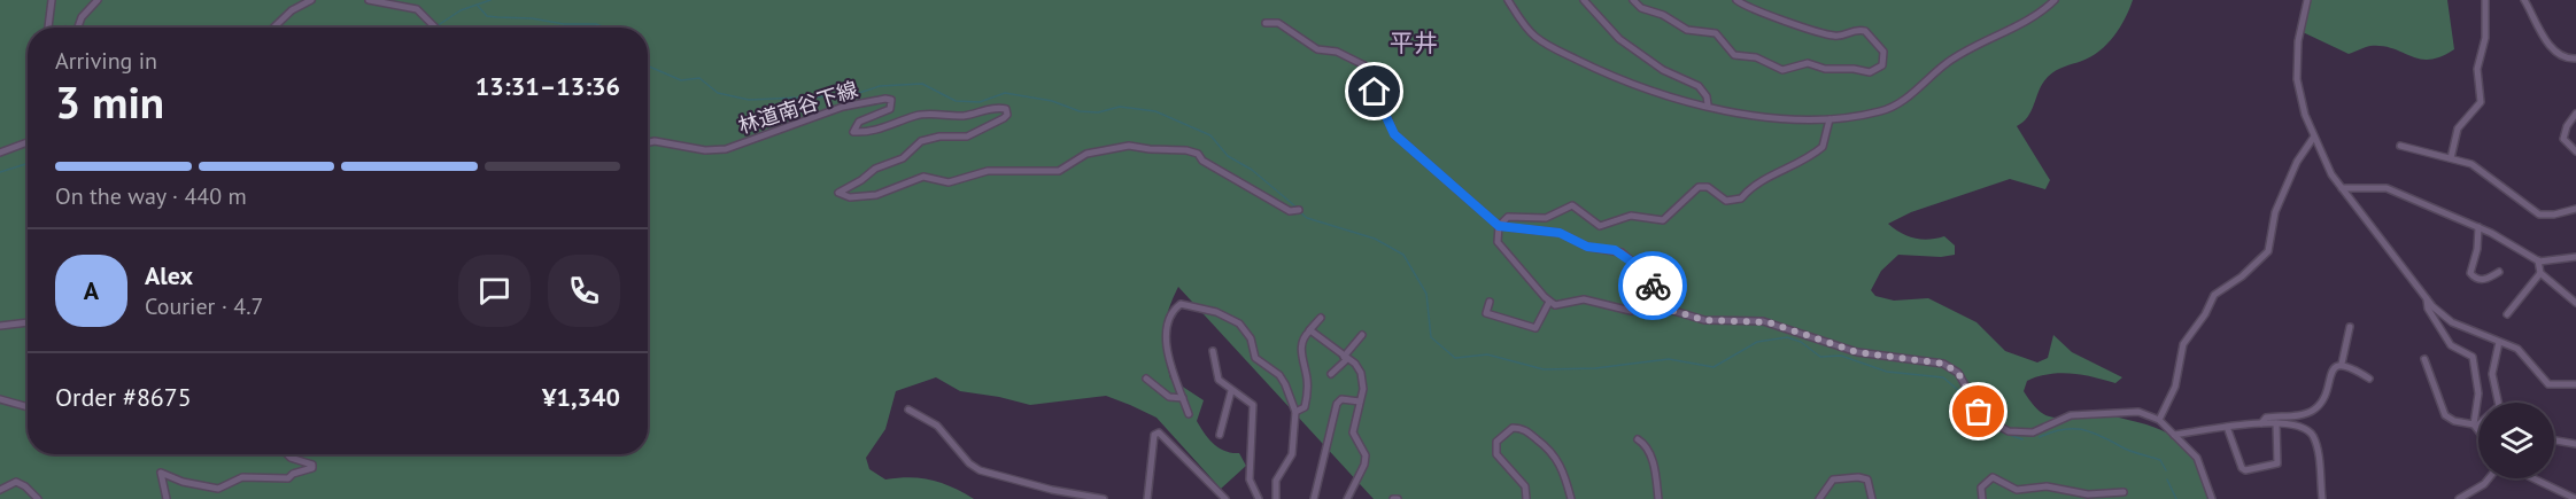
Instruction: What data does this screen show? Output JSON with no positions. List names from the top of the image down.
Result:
{
  "streets": {
    "street": ["林道南谷下線"]
  },
  "districts": ["平井"],
  "page": {
    "heading": ["3 min", "Arriving in", "13:31–13:36"],
    "panel": [
      "Alex",
      "Courier · 4.7",
      "Order #8675",
      "¥1,340"
    ],
    "bar": "On the way · 440 m",
    "round": "A"
  }
}
